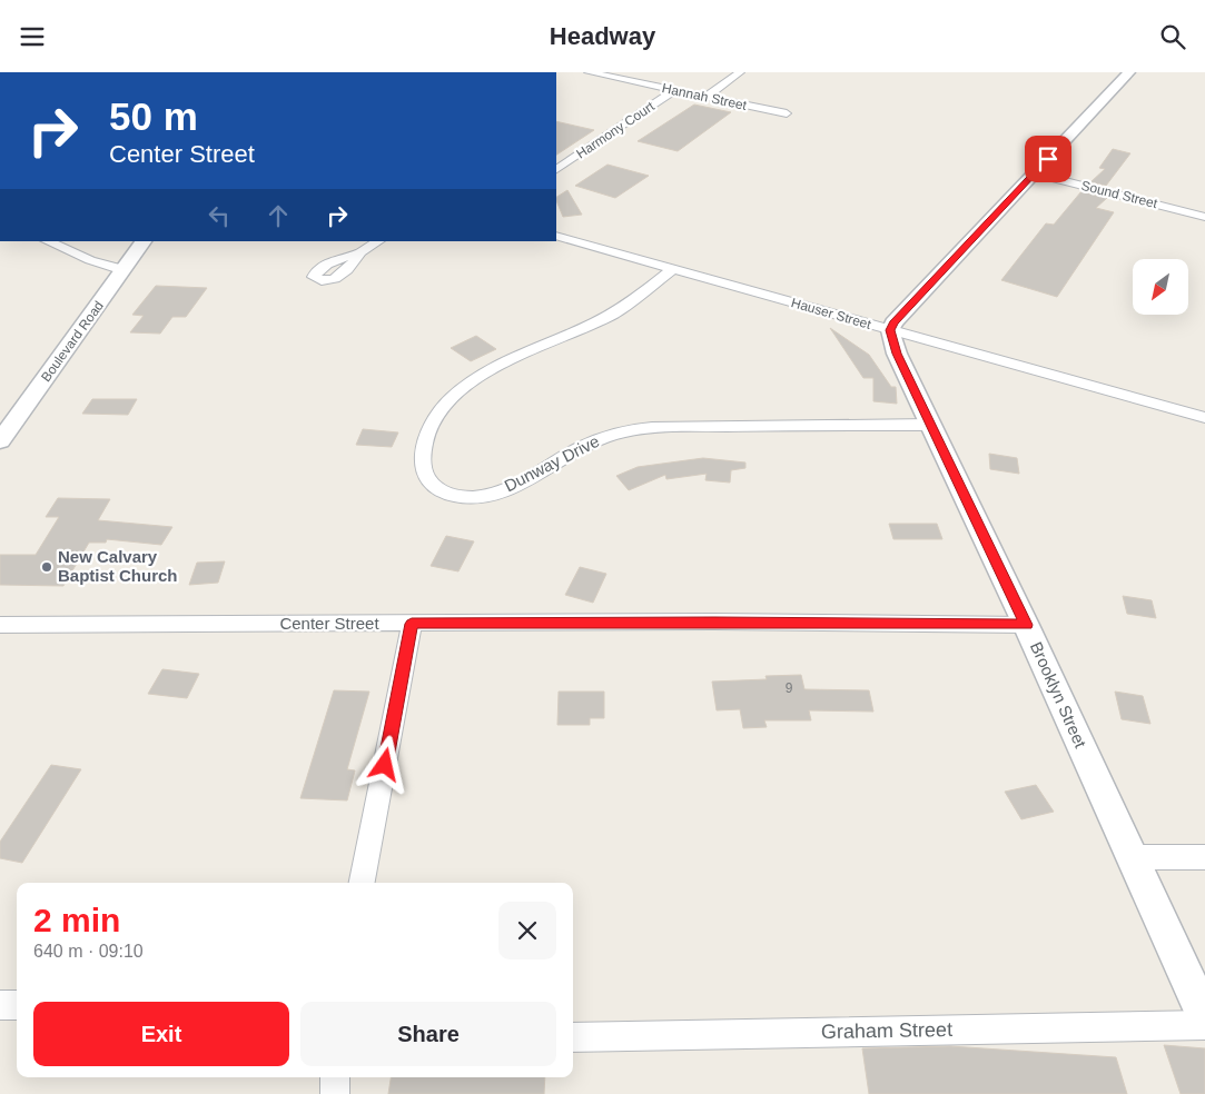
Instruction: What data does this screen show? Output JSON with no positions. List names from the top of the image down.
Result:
{
  "streets": {
    "street": [
      "Hannah Street",
      "Harmony Court",
      "Sound Street",
      "Hauser Street",
      "Boulevard Road",
      "Dunway Drive",
      "Center Street",
      "Brooklyn Street",
      "Graham Street"
    ]
  },
  "crossings": [
    ["Hannah Street", "Harmony Court"],
    ["Hauser Street", "Dunway Drive"],
    ["Hauser Street", "Brooklyn Street"],
    ["Dunway Drive", "Brooklyn Street"],
    ["Center Street", "Brooklyn Street"]
  ],
  "places": ["New Calvary Baptist Church"],
  "house_numbers": ["9"],
  "north": "bottom left",
  "page": {
    "header": "Headway",
    "turn": ["50 m", "Center Street"],
    "heading": ["2 min", "640 m · 09:10"],
    "buttons": ["Exit", "Share"]
  }
}
